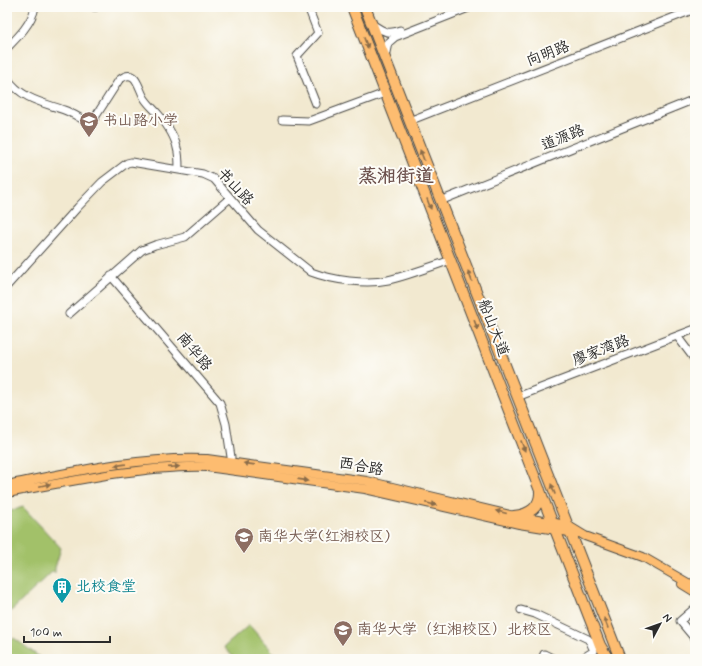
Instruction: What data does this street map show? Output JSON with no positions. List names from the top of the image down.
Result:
{
  "streets": {
    "highway": ["船山大道"],
    "main road": ["西合路"],
    "street": [
      "向明路",
      "道源路",
      "书山路",
      "廖家湾路",
      "南华路"
    ]
  },
  "crossings": [
    ["向明路", "船山大道"],
    ["道源路", "船山大道"],
    ["书山路", "船山大道"],
    ["船山大道", "廖家湾路"],
    ["船山大道", "西合路"]
  ],
  "districts": ["蒸湘街道"],
  "places": {
    "school or university": ["书山路小学", "南华大学(红湘校区)", "南华大学（红湘校区）北校区"],
    "building": ["北校食堂"]
  },
  "scale_bar": "100 m",
  "north": "top right"
}
